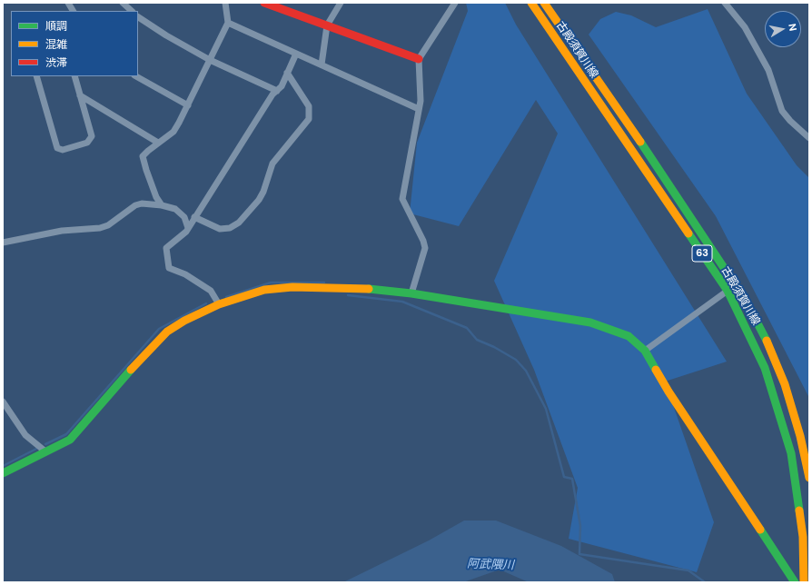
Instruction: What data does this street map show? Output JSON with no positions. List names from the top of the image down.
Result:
{
  "streets": {
    "main road": ["古殿須賀川線", "63"]
  },
  "water": ["阿武隈川"],
  "legend": ["順調", "混雑", "渋滞"],
  "north": "right"
}
